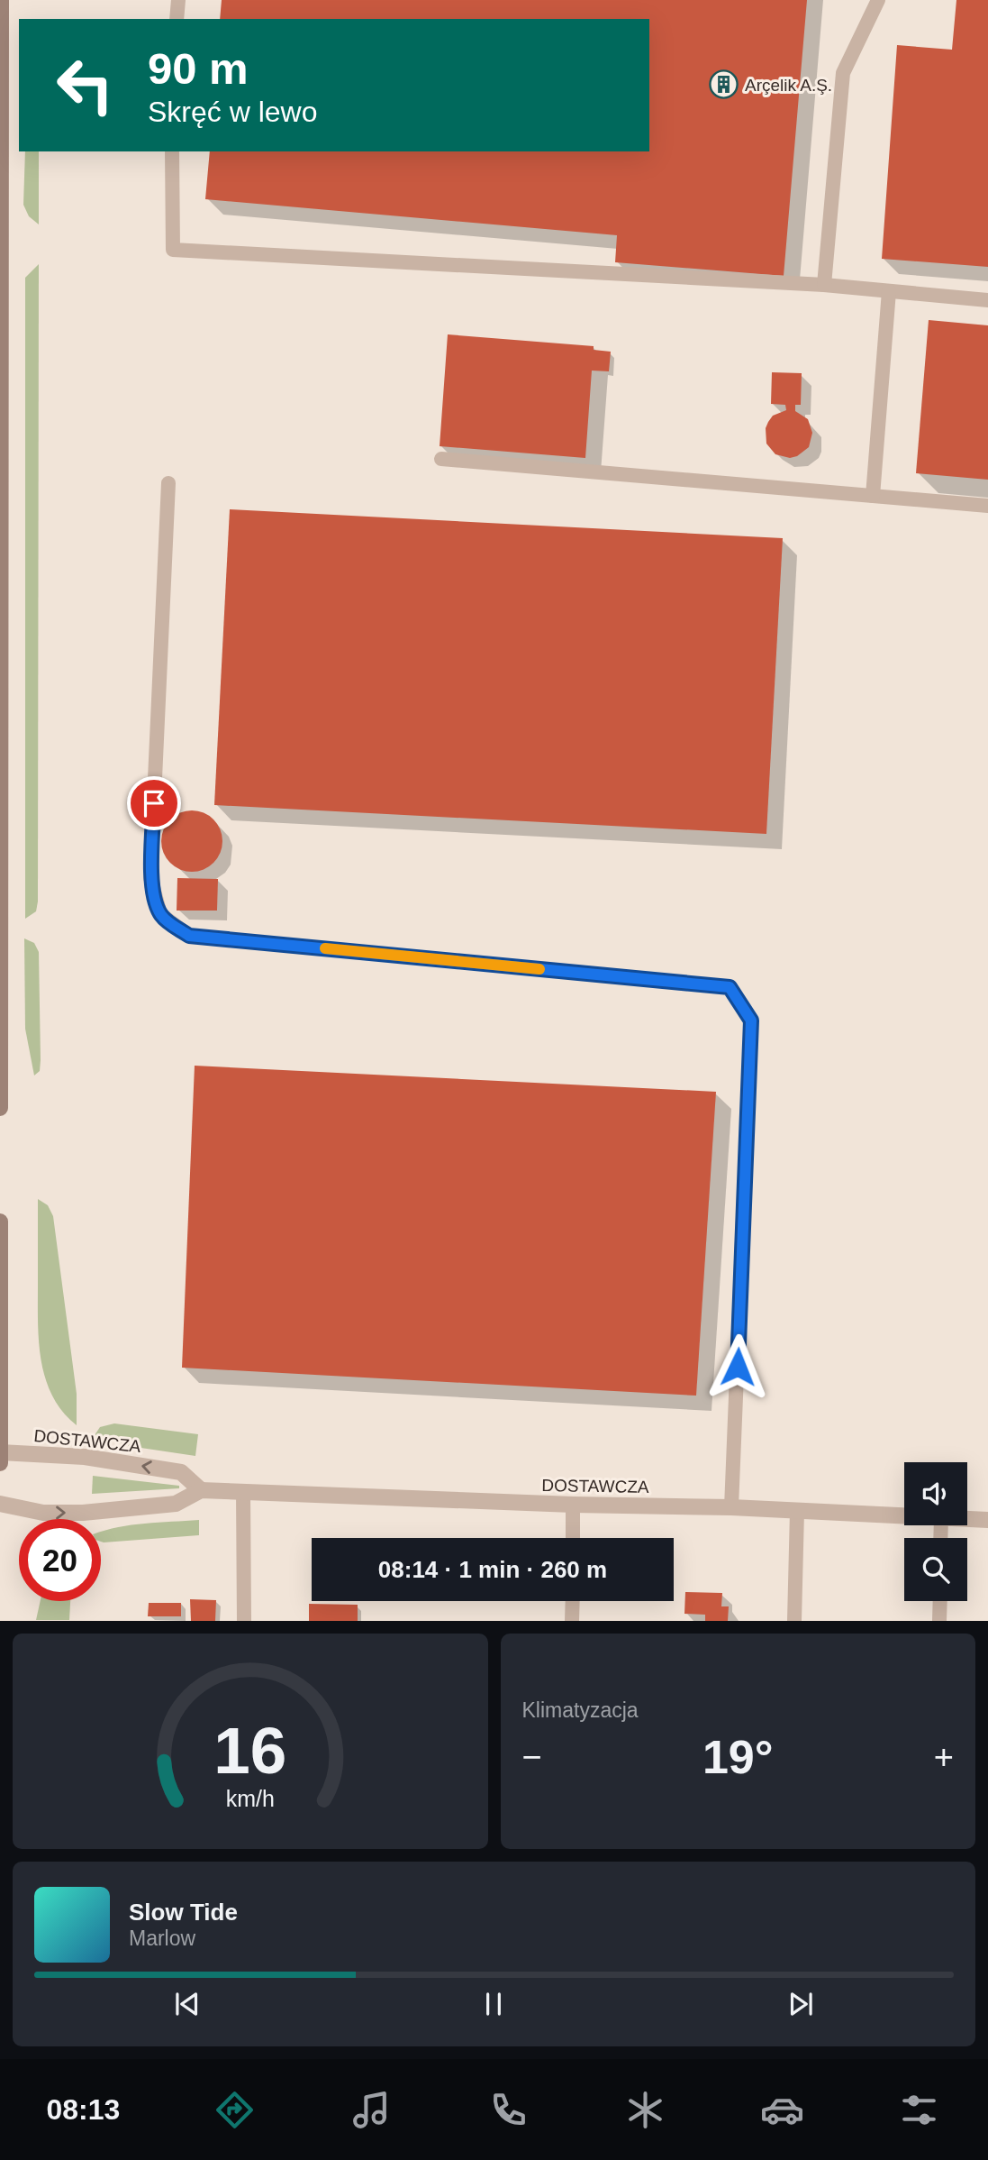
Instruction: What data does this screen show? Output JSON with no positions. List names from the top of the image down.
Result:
{
  "streets": {
    "street": ["DOSTAWCZA"]
  },
  "places": {
    "building": ["Arçelik A.Ş."]
  },
  "page": {
    "turn": ["90 m", "Skręć w lewo"],
    "limit": "20",
    "trip": "08:14 · 1 min · 260 m",
    "tile": "Klimatyzacja",
    "heat": ["−", "19°", "+"],
    "song": ["Slow Tide", "Marlow"],
    "tabs": "08:13",
    "gauge": ["16", "km/h"]
  }
}
